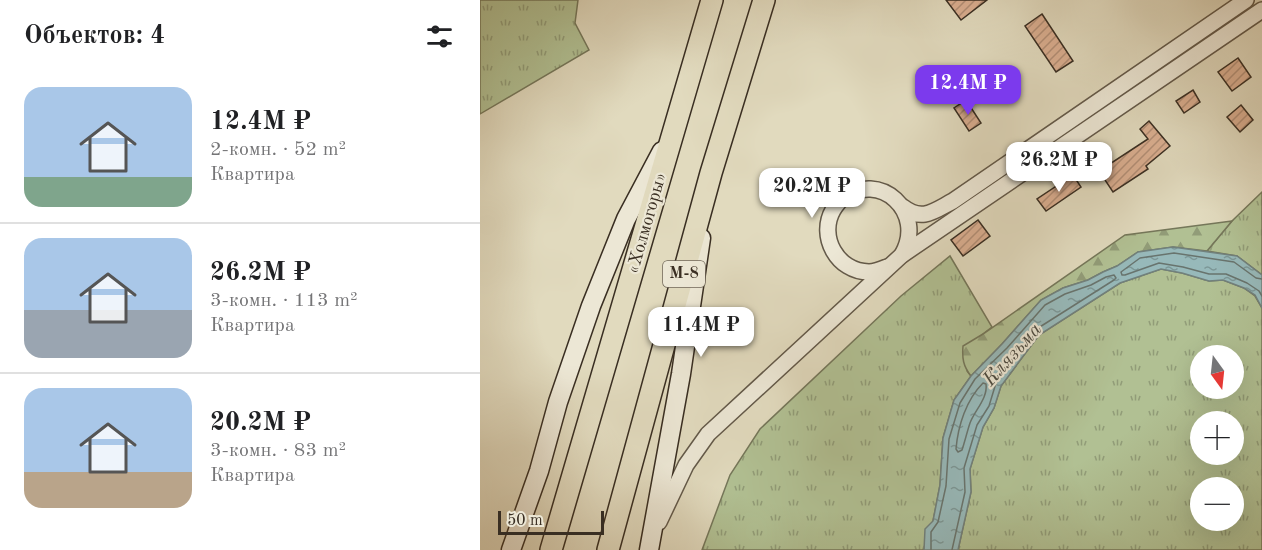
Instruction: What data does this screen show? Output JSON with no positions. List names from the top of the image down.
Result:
{
  "streets": {
    "highway": ["«Холмогоры»", "М-8"]
  },
  "water": ["Клязьма"],
  "scale_bar": "50 m",
  "north": "bottom",
  "page": {
    "heading": "Объектов: 4",
    "price": [
      "12.4M ₽",
      "26.2M ₽",
      "20.2M ₽",
      "11.4M ₽"
    ],
    "list": [
      {
        "name": "12.4M ₽",
        "note": "2-комн. · 52 m² · Квартира"
      },
      {
        "name": "26.2M ₽",
        "note": "3-комн. · 113 m² · Квартира"
      },
      {
        "name": "20.2M ₽",
        "note": "3-комн. · 83 m² · Квартира"
      }
    ],
    "map_buttons": ["+", "−"],
    "scale": "50 m"
  }
}
